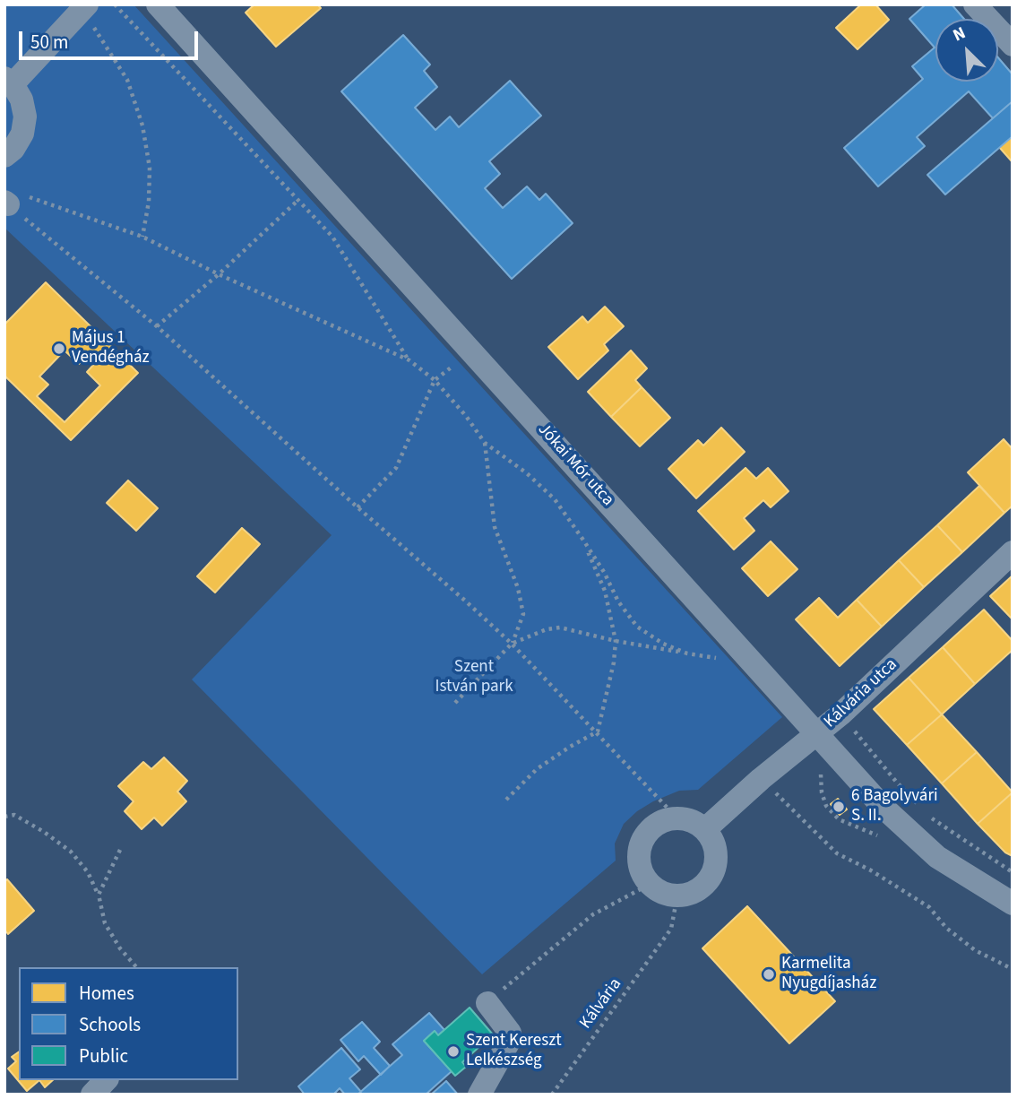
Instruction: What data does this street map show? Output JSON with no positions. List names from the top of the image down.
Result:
{
  "streets": {
    "street": ["Jókai Mór utca", "Kálvária utca"],
    "path": ["Kálvária"]
  },
  "crossings": [
    ["Jókai Mór utca", "Kálvária utca"],
    ["Kálvária utca", "Kálvária"]
  ],
  "parks": ["Szent István park"],
  "places": [
    "Május 1 Vendégház",
    "6 Bagolyvári S. II.",
    "Karmelita Nyugdíjasház",
    "Szent Kereszt Lelkészség"
  ],
  "legend": ["Homes", "Schools", "Public"],
  "scale_bar": "50 m",
  "north": "top left"
}
